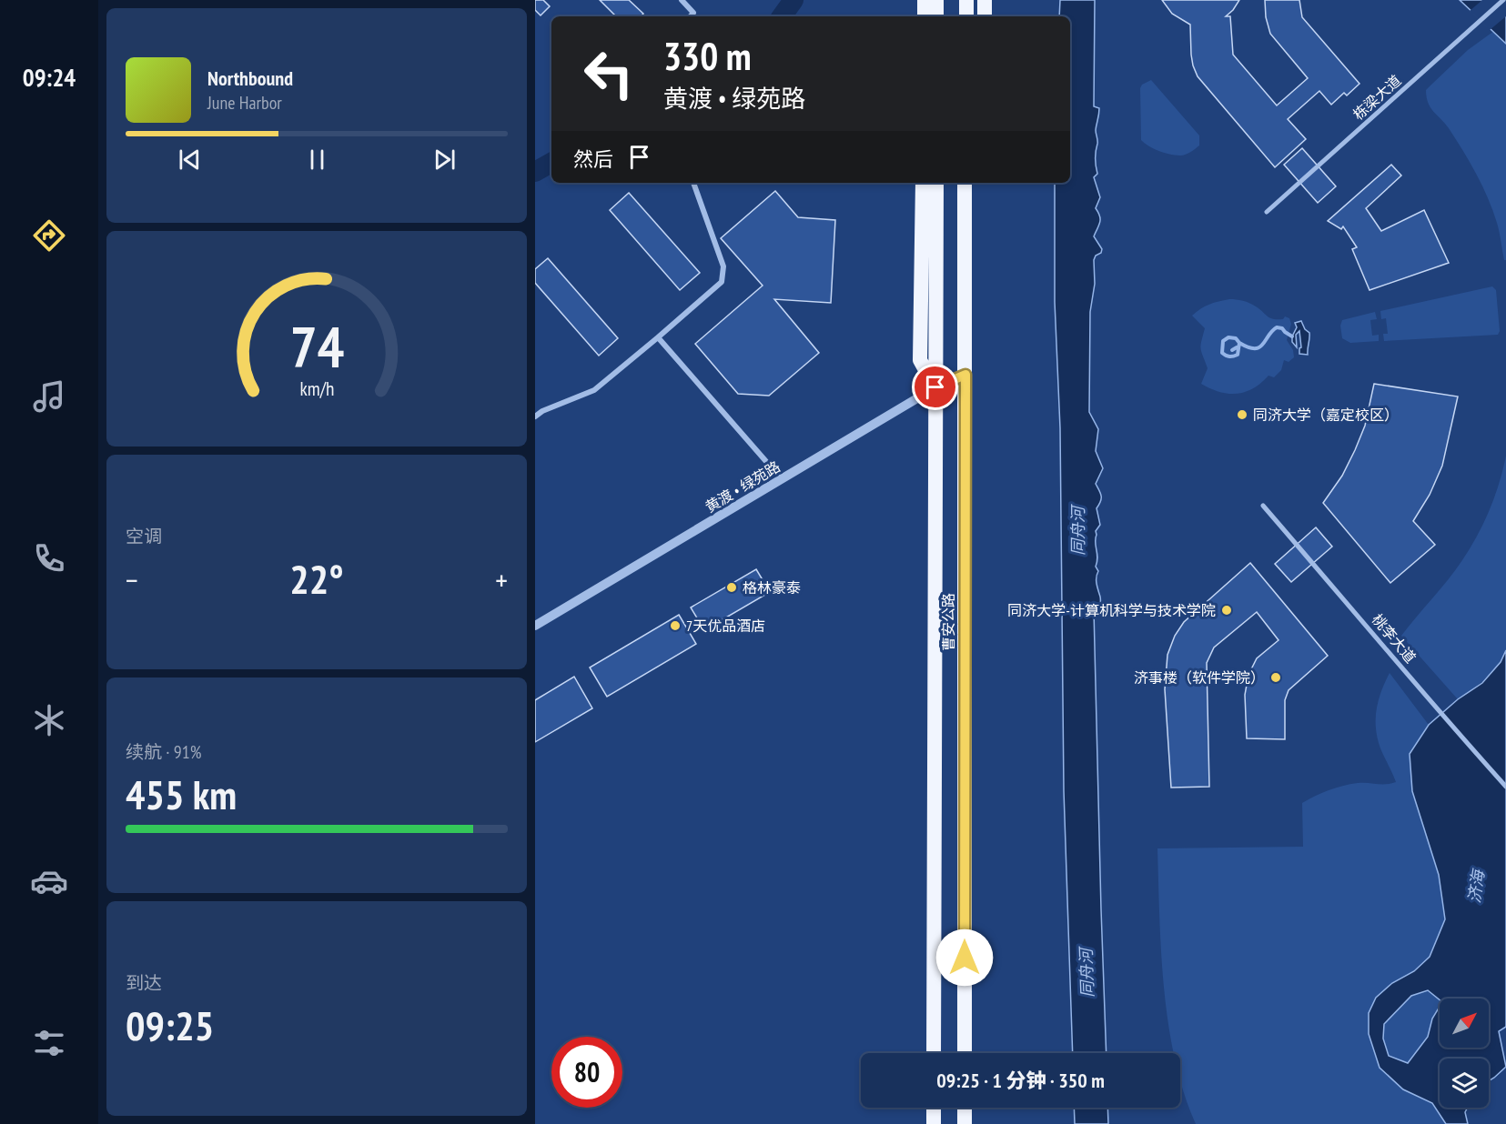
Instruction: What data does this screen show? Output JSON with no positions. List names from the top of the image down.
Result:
{
  "streets": {
    "highway": ["曹安公路"],
    "street": ["栋梁大道", "黄渡 • 绿苑路", "桃李大道"]
  },
  "crossings": [
    ["黄渡 • 绿苑路", "曹安公路"]
  ],
  "water": ["同舟河", "济海"],
  "places": [
    "同济大学（嘉定校区）",
    "格林豪泰",
    "同济大学-计算机科学与技术学院",
    "7天优品酒店",
    "济事楼（软件学院）"
  ],
  "north": "top right",
  "page": {
    "tabs": "09:24",
    "turn": ["330 m", "黄渡 • 绿苑路"],
    "song": ["Northbound", "June Harbor"],
    "then": "然后",
    "tile": [
      "空调",
      ["续航 · 91%", "455 km"],
      ["到达", "09:25"]
    ],
    "heat": ["−", "22°", "+"],
    "limit": "80",
    "trip": "09:25 · 1 分钟 · 350 m",
    "gauge": ["74", "km/h"]
  }
}
